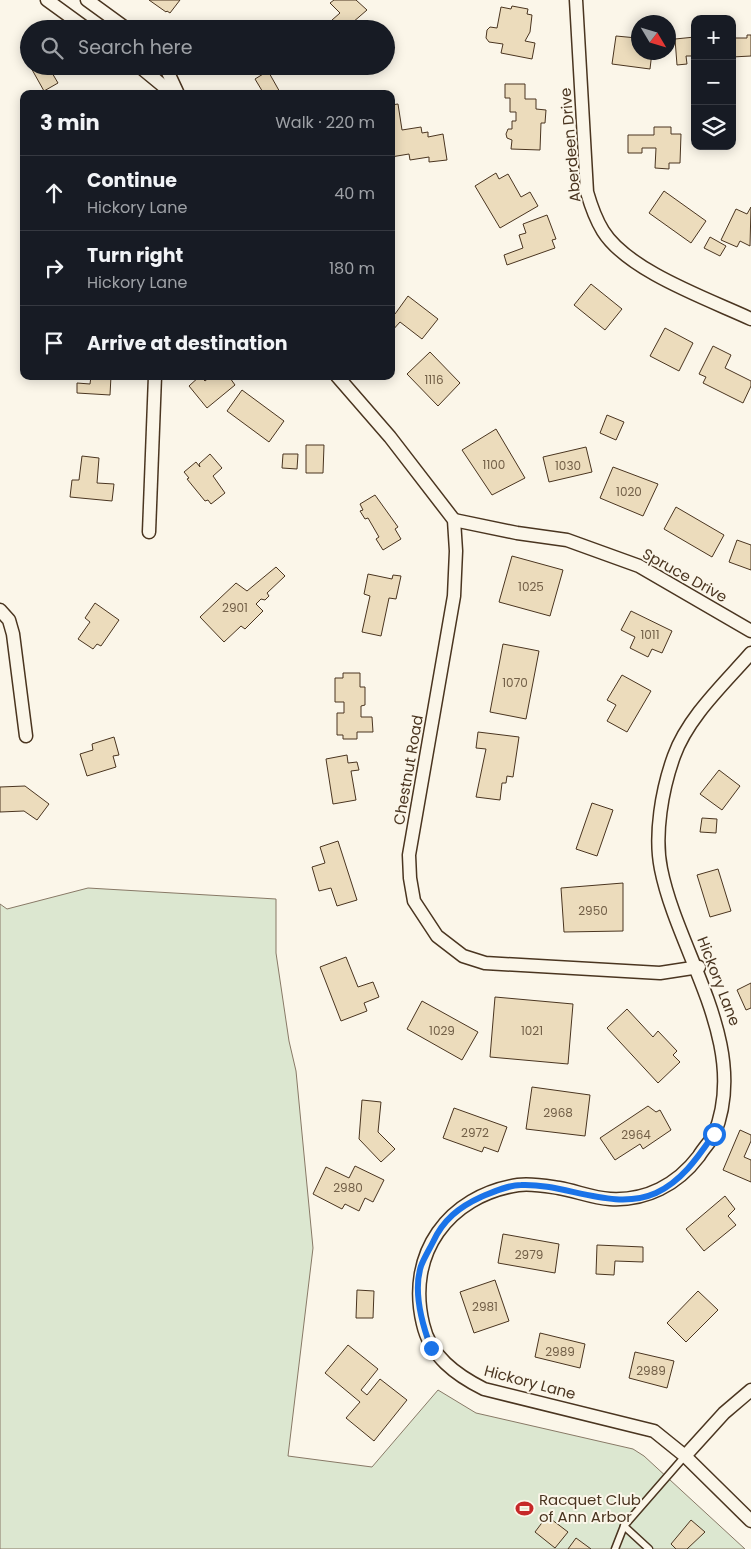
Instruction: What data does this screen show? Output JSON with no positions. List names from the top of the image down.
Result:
{
  "streets": {
    "street": [
      "Aberdeen Drive",
      "Spruce Drive",
      "Chestnut Road",
      "Hickory Lane"
    ]
  },
  "crossings": [
    ["Spruce Drive", "Chestnut Road"],
    ["Chestnut Road", "Hickory Lane"]
  ],
  "places": {
    "sports": ["Racquet Club of Ann Arbor"]
  },
  "house_numbers": [
    "1116",
    "1100",
    "1030",
    "1020",
    "1025",
    "2901",
    "1011",
    "1070",
    "2950",
    "1029",
    "1021",
    "2968",
    "2972",
    "2964",
    "2980",
    "2979",
    "2981",
    "2989",
    "2989"
  ],
  "north": "bottom right",
  "page": {
    "map_buttons": ["+", "−"],
    "search": "Search here",
    "heading": ["3 min", "Walk · 220 m"],
    "list": [
      ["Continue", "Hickory Lane", "40 m"],
      ["Turn right", "Hickory Lane", "180 m"],
      "Arrive at destination"
    ]
  }
}
